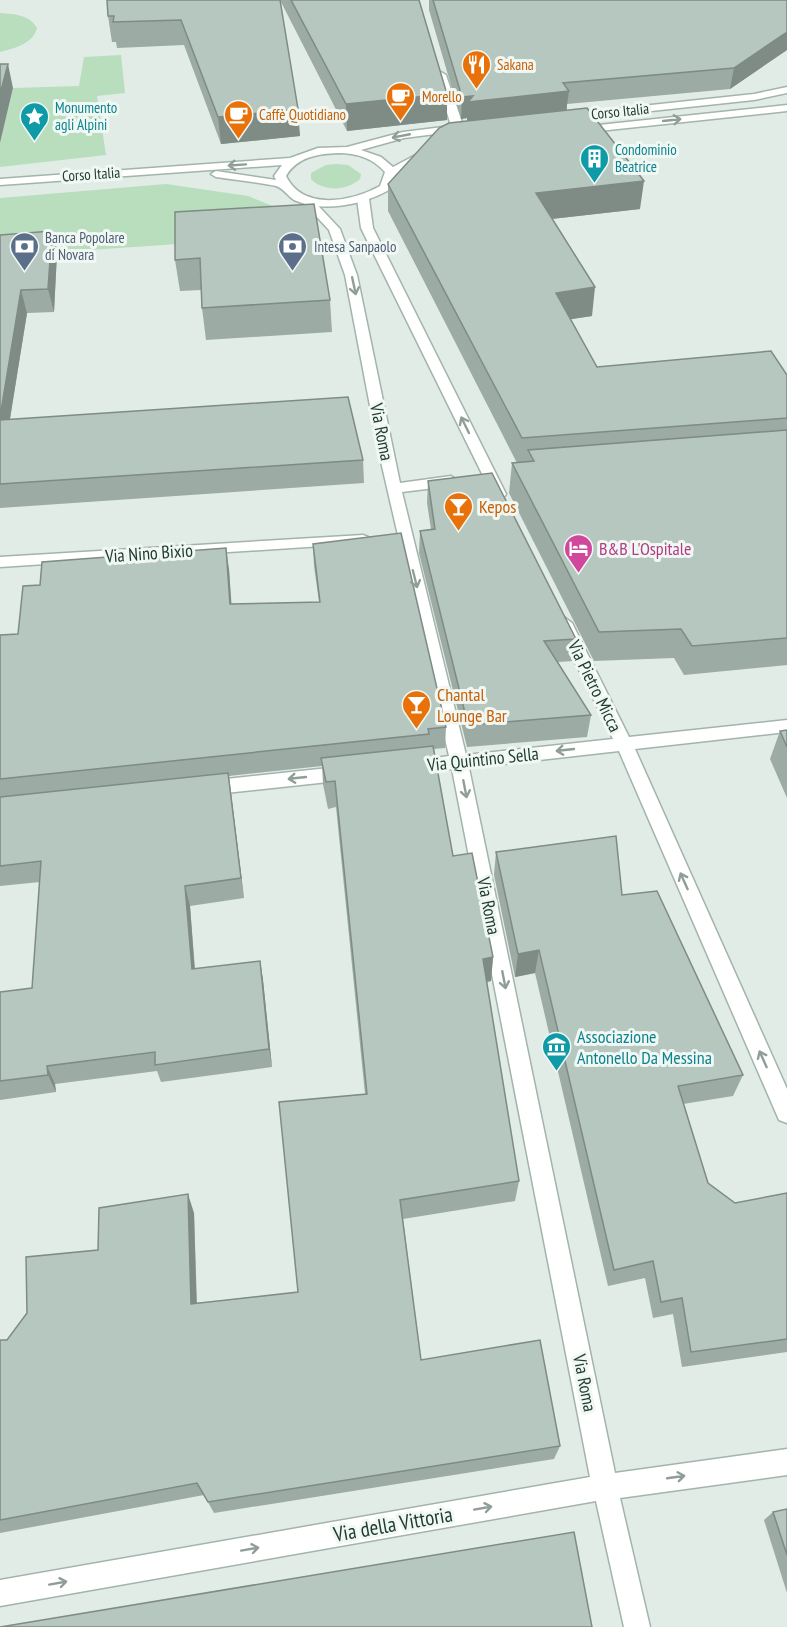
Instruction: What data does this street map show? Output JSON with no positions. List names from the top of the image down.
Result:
{
  "streets": {
    "street": [
      "Corso Italia",
      "Via Roma",
      "Via Nino Bixio",
      "Via Pietro Micca",
      "Via Quintino Sella",
      "Via della Vittoria"
    ]
  },
  "crossings": [
    ["Corso Italia", "Via Roma"],
    ["Via Roma", "Via Nino Bixio"],
    ["Via Roma", "Via Quintino Sella"],
    ["Via Roma", "Via della Vittoria"],
    ["Via Pietro Micca", "Via Quintino Sella"]
  ],
  "one_way": [
    "Via Roma",
    "Via Pietro Micca",
    "Via Quintino Sella",
    "Via della Vittoria"
  ],
  "places": {
    "restaurant": ["Sakana"],
    "cafe": ["Morello", "Caffè Quotidiano"],
    "place": ["Monumento agli Alpini"],
    "building": ["Condominio Beatrice"],
    "bank": ["Banca Popolare di Novara", "Intesa Sanpaolo"],
    "bar": ["Kepos", "Chantal Lounge Bar"],
    "hotel": ["B&B L'Ospitale"],
    "museum": ["Associazione Antonello Da Messina"]
  }
}
